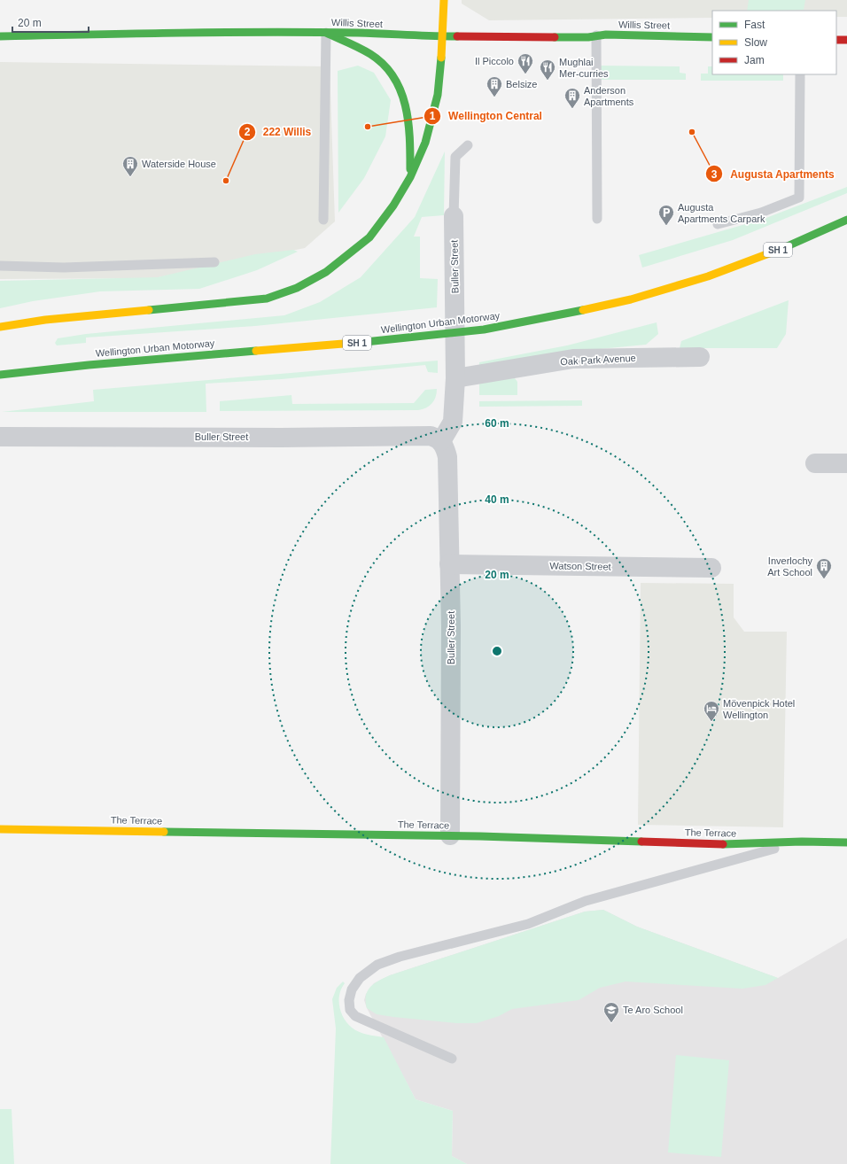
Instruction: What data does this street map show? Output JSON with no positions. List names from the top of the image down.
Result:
{
  "streets": {
    "main road": [
      "Willis Street",
      "SH 1",
      "Wellington Urban Motorway",
      "The Terrace"
    ],
    "street": ["Buller Street", "Oak Park Avenue", "Watson Street"]
  },
  "crossings": [
    ["Buller Street", "Oak Park Avenue"],
    ["Buller Street", "Watson Street"],
    ["Buller Street", "The Terrace"]
  ],
  "places": {
    "restaurant": ["Il Piccolo", "Mughlai Mer-curries"],
    "building": [
      "Belsize",
      "Anderson Apartments",
      "Waterside House",
      "Inverlochy Art School"
    ],
    "other": ["Wellington Central", "Augusta Apartments", "222 Willis"],
    "parking": ["Augusta Apartments Carpark"],
    "hotel": ["Mövenpick Hotel Wellington"],
    "school or university": ["Te Aro School"]
  },
  "legend": ["Fast", "Slow", "Jam"],
  "scale_bar": "20 m",
  "rings": ["60 m", "40 m", "20 m"]
}
